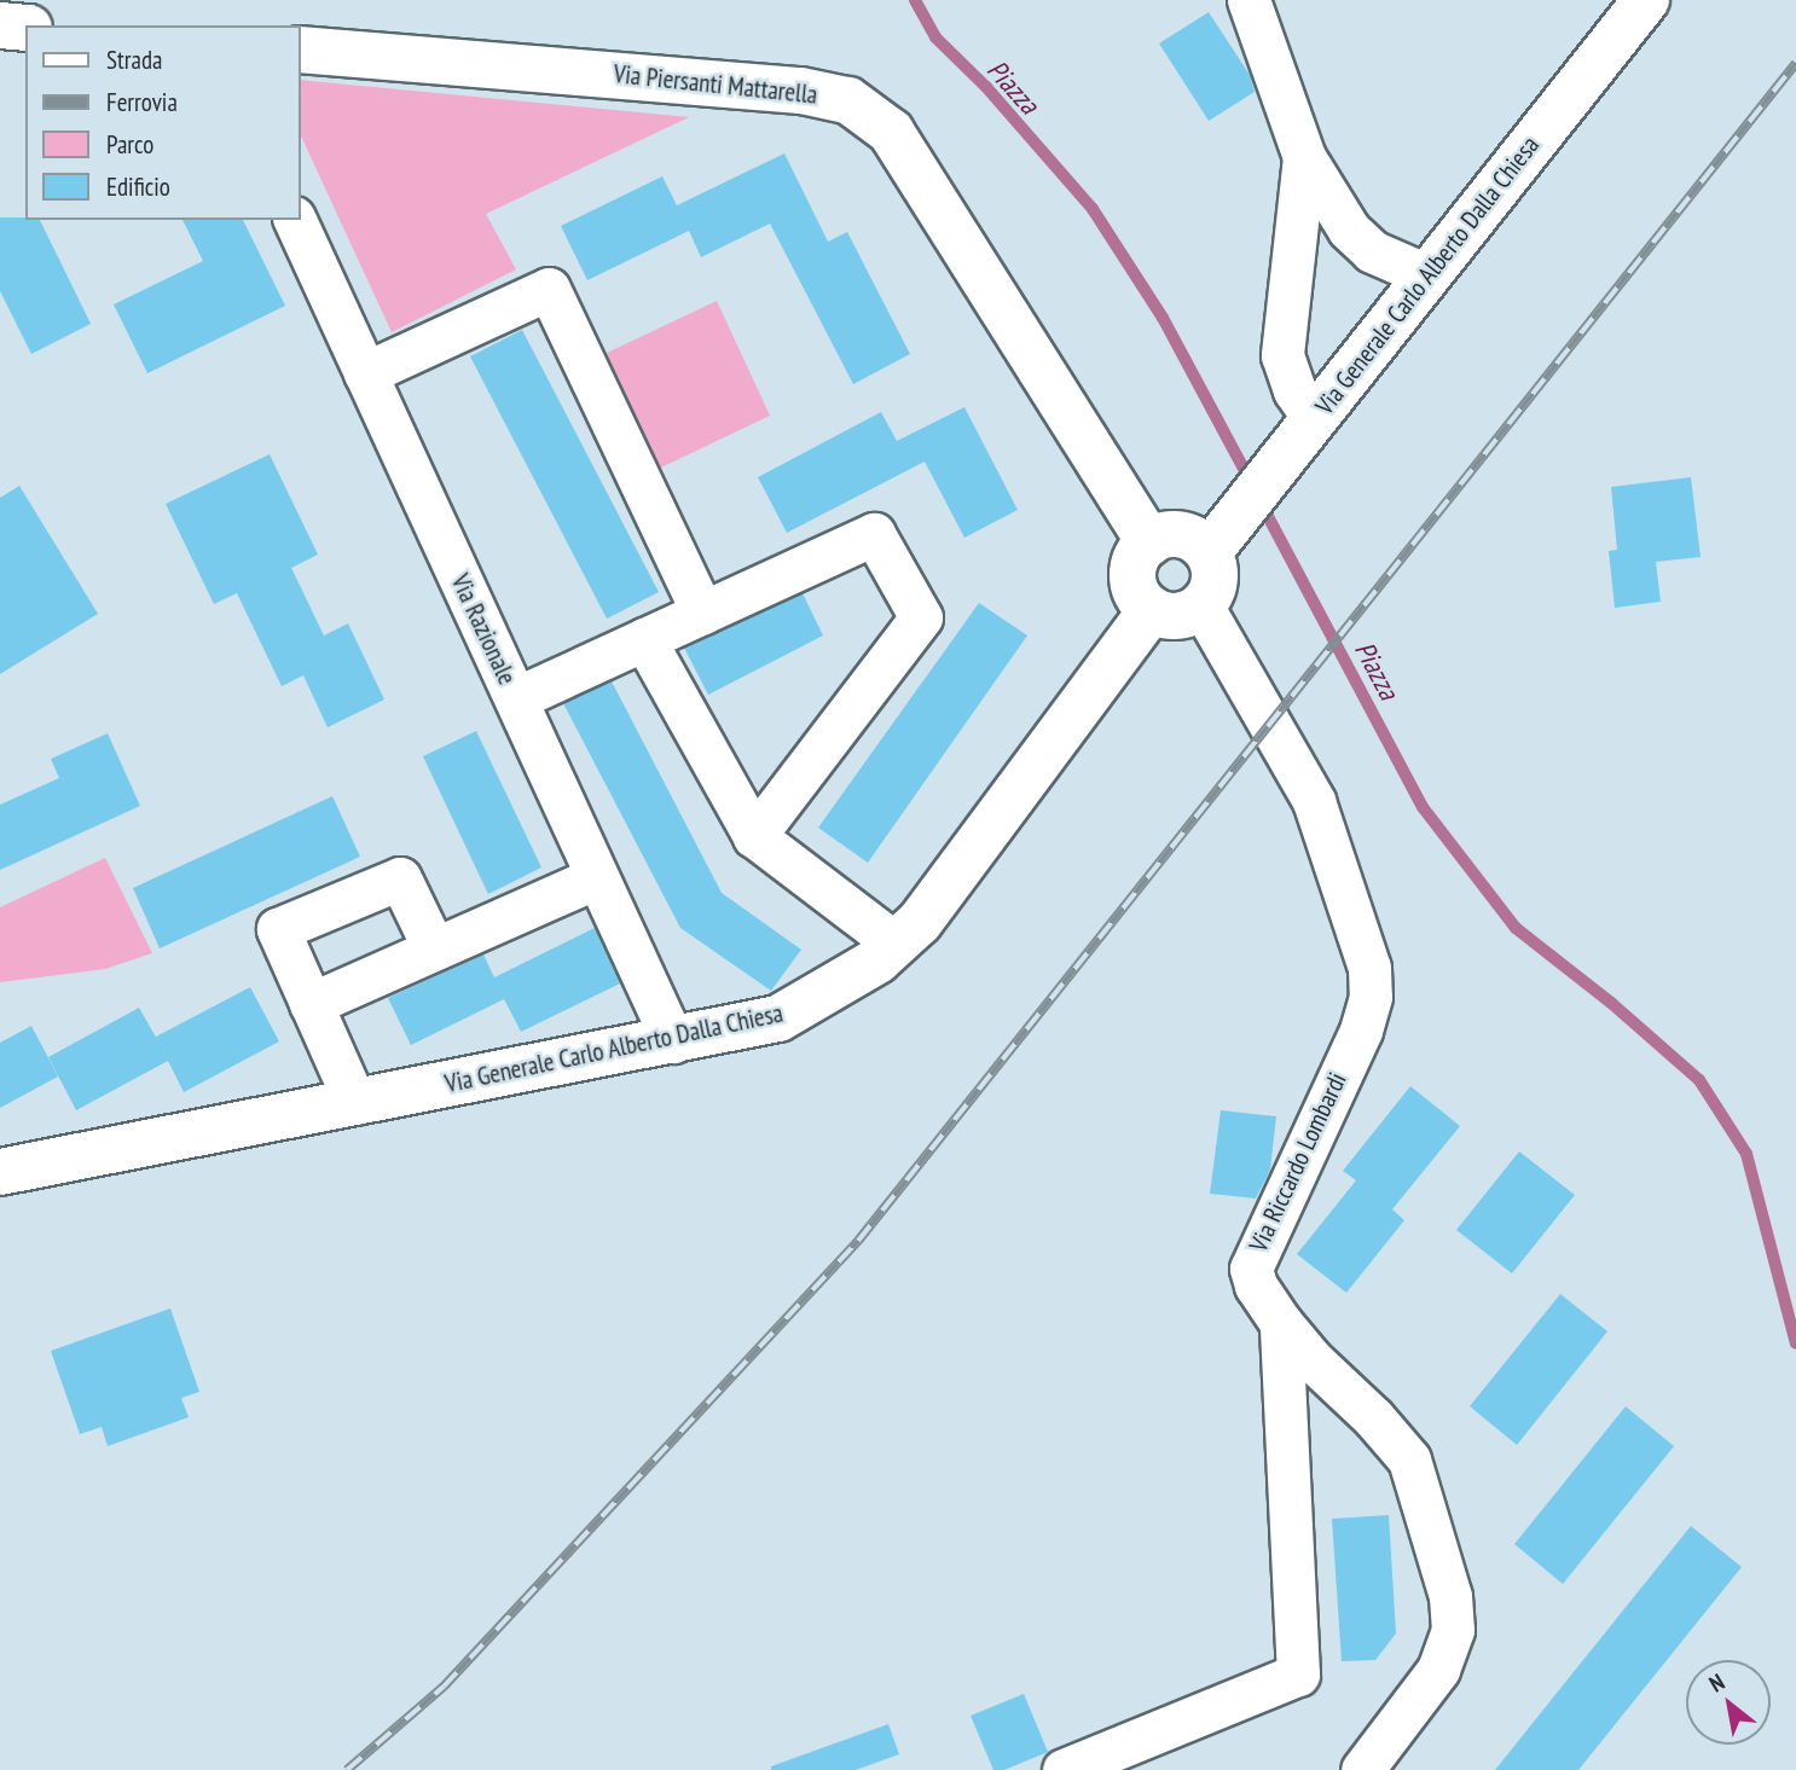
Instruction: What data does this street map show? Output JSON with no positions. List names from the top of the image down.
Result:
{
  "streets": {
    "street": [
      "Via Piersanti Mattarella",
      "Via Generale Carlo Alberto Dalla Chiesa",
      "Via Razionale",
      "Via Riccardo Lombardi"
    ]
  },
  "crossings": [
    ["Via Piersanti Mattarella", "Via Generale Carlo Alberto Dalla Chiesa"],
    ["Via Piersanti Mattarella", "Via Riccardo Lombardi"],
    ["Via Generale Carlo Alberto Dalla Chiesa", "Via Razionale"],
    ["Via Generale Carlo Alberto Dalla Chiesa", "Via Riccardo Lombardi"]
  ],
  "water": ["Piazza"],
  "legend": [
    "Strada",
    "Ferrovia",
    "Parco",
    "Edificio"
  ],
  "north": "top left"
}
